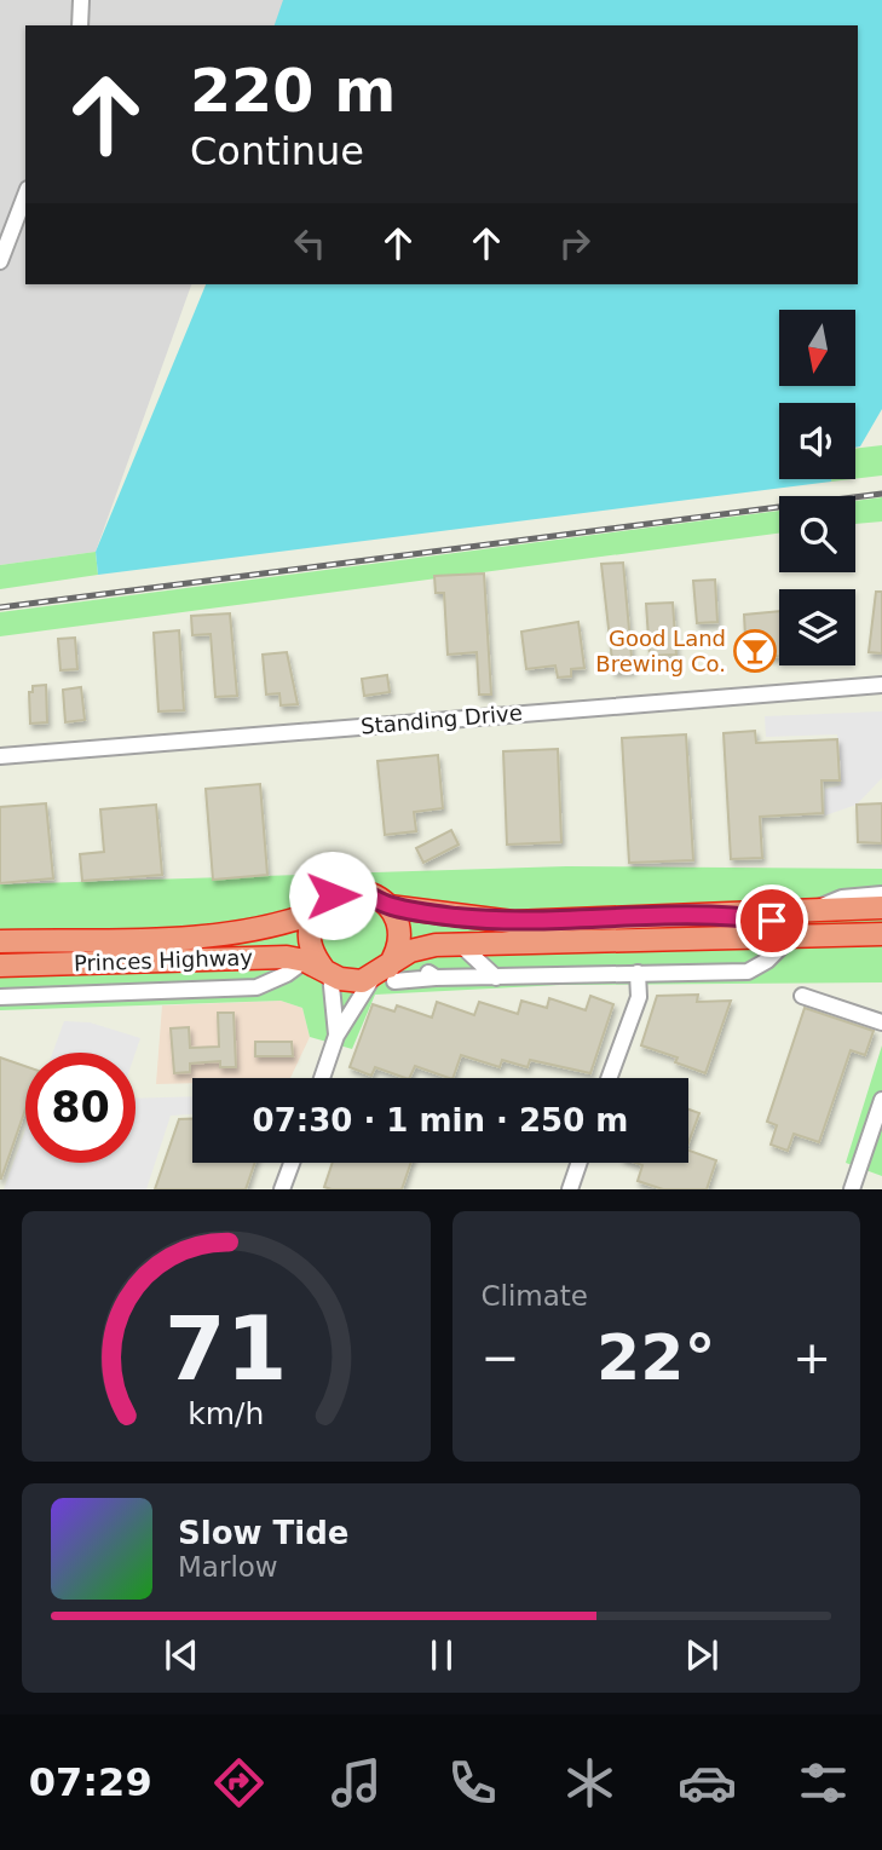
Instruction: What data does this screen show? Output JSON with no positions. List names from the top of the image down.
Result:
{
  "streets": {
    "highway": ["Princes Highway"],
    "street": ["Standing Drive"]
  },
  "places": {
    "bar": ["Good Land Brewing Co."]
  },
  "north": "bottom",
  "page": {
    "turn": ["220 m", "Continue"],
    "limit": "80",
    "trip": "07:30 · 1 min · 250 m",
    "tile": "Climate",
    "heat": ["−", "22°", "+"],
    "song": ["Slow Tide", "Marlow"],
    "tabs": "07:29",
    "gauge": ["71", "km/h"]
  }
}
